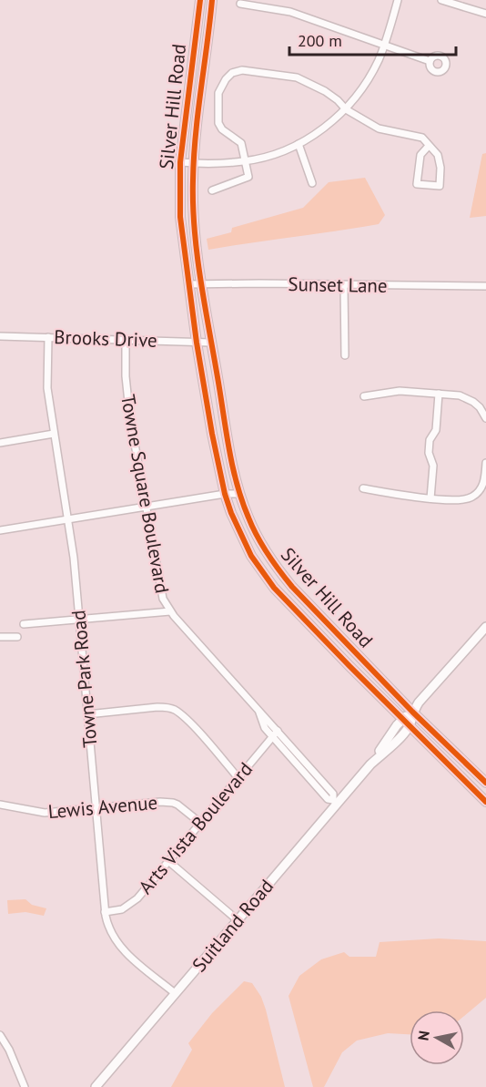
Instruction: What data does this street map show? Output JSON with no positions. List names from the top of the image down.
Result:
{
  "streets": {
    "main road": ["Silver Hill Road", "Suitland Road"],
    "street": [
      "Sunset Lane",
      "Brooks Drive",
      "Towne Square Boulevard",
      "Towne Park Road",
      "Lewis Avenue",
      "Arts Vista Boulevard"
    ]
  },
  "crossings": [
    ["Silver Hill Road", "Sunset Lane"],
    ["Silver Hill Road", "Brooks Drive"],
    ["Silver Hill Road", "Suitland Road"],
    ["Brooks Drive", "Towne Square Boulevard"],
    ["Brooks Drive", "Towne Park Road"],
    ["Towne Square Boulevard", "Arts Vista Boulevard"],
    ["Towne Square Boulevard", "Suitland Road"],
    ["Towne Park Road", "Lewis Avenue"],
    ["Towne Park Road", "Arts Vista Boulevard"],
    ["Towne Park Road", "Suitland Road"],
    ["Lewis Avenue", "Arts Vista Boulevard"]
  ],
  "scale_bar": "200 m",
  "north": "left"
}
